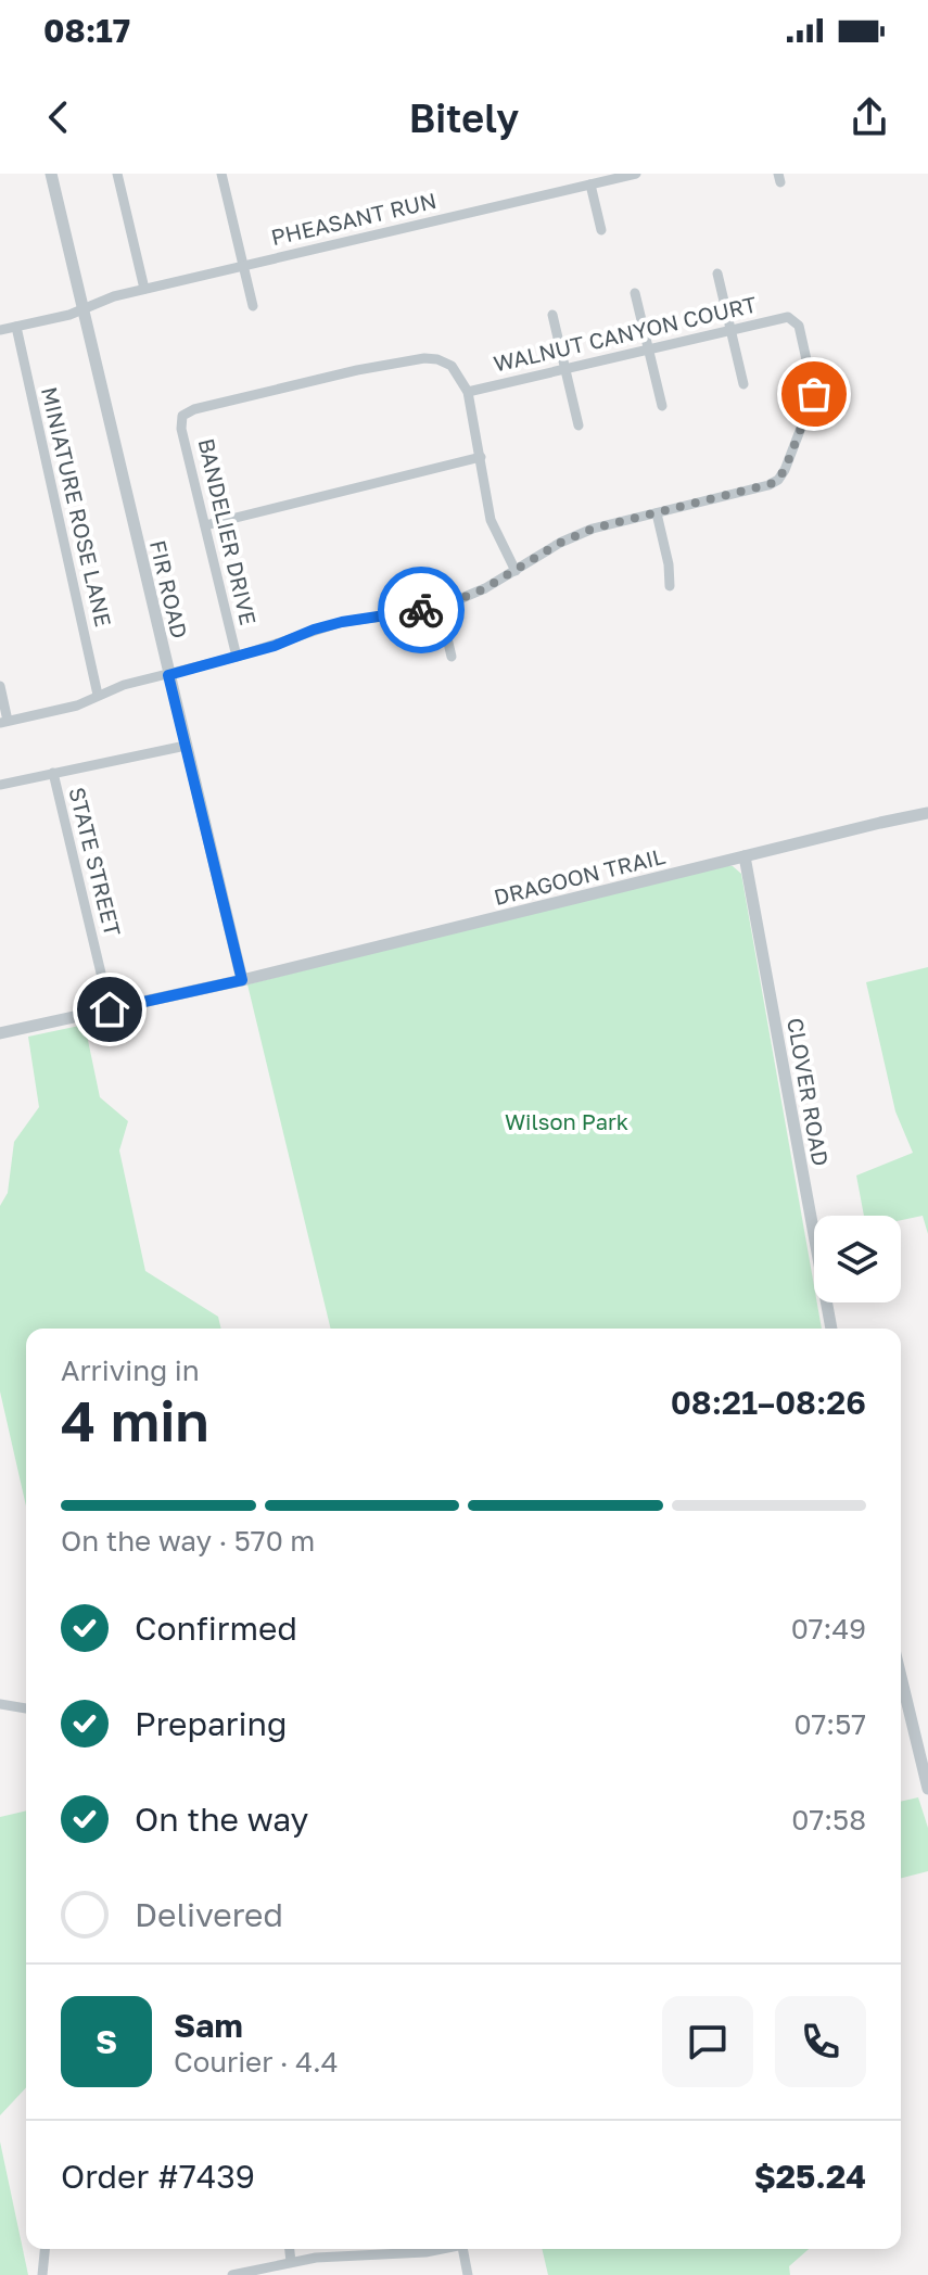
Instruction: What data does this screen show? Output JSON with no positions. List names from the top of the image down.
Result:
{
  "streets": {
    "street": [
      "PHEASANT RUN",
      "WALNUT CANYON COURT",
      "MINIATURE ROSE LANE",
      "BANDELIER DRIVE",
      "FIR ROAD",
      "STATE STREET",
      "DRAGOON TRAIL",
      "CLOVER ROAD"
    ]
  },
  "crossings": [
    ["PHEASANT RUN", "MINIATURE ROSE LANE"],
    ["PHEASANT RUN", "FIR ROAD"],
    ["WALNUT CANYON COURT", "BANDELIER DRIVE"],
    ["FIR ROAD", "DRAGOON TRAIL"],
    ["STATE STREET", "DRAGOON TRAIL"],
    ["DRAGOON TRAIL", "CLOVER ROAD"]
  ],
  "parks": ["Wilson Park"],
  "page": {
    "status": "08:17",
    "header": "Bitely",
    "heading": ["4 min", "Arriving in", "08:21–08:26"],
    "panel": [
      "Sam",
      "Courier · 4.4",
      "Order #7439",
      "$25.24"
    ],
    "bar": "On the way · 570 m",
    "list": [
      ["Confirmed", "07:49"],
      ["Preparing", "07:57"],
      ["On the way", "07:58"],
      "Delivered"
    ],
    "round": "S"
  }
}
